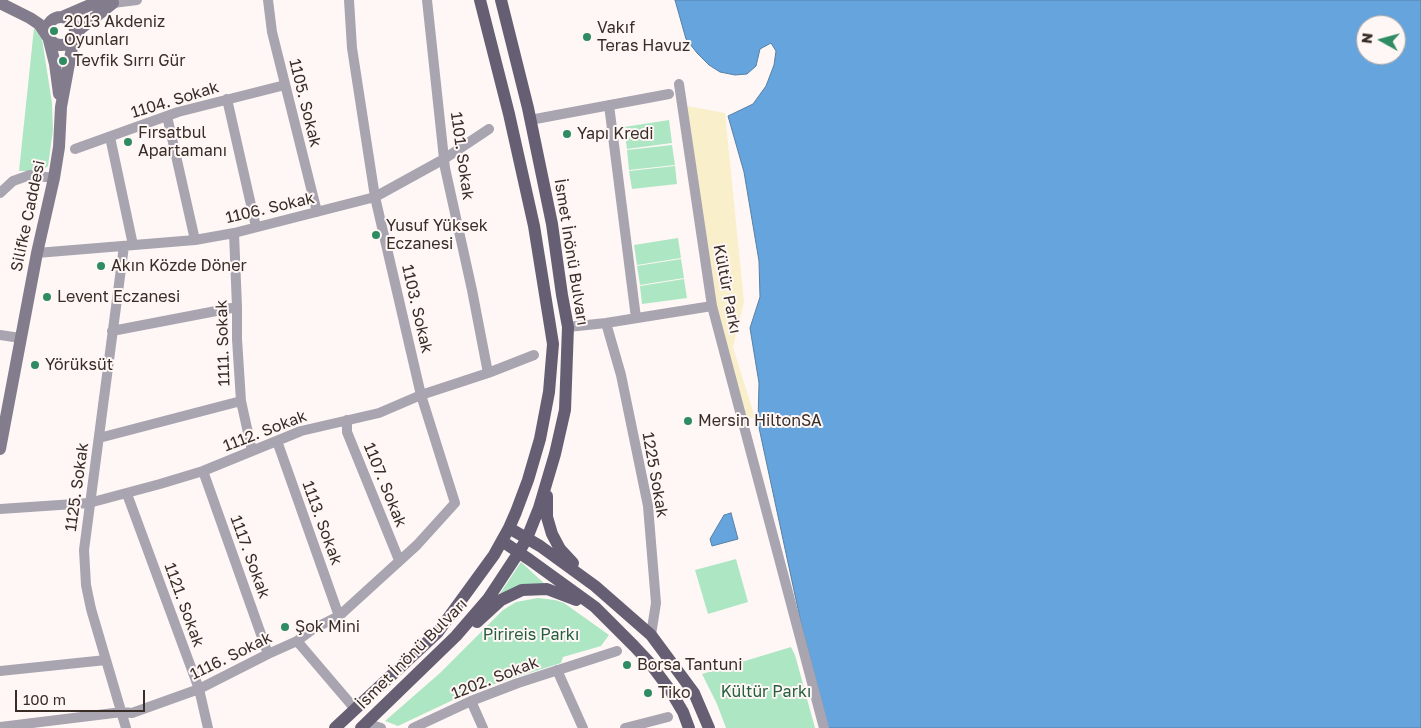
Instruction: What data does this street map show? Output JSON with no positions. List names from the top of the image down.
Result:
{
  "streets": {
    "main road": ["İsmet İnönü Bulvarı"],
    "street": [
      "1104. Sokak",
      "1105. Sokak",
      "1101. Sokak",
      "1106. Sokak",
      "Silifke Caddesi",
      "Kültür Parkı",
      "1103. Sokak",
      "1111. Sokak",
      "1112. Sokak",
      "1225 Sokak",
      "1107. Sokak",
      "1125. Sokak",
      "1113. Sokak",
      "1117. Sokak",
      "1121. Sokak",
      "1116. Sokak",
      "1202. Sokak"
    ]
  },
  "crossings": [
    ["1104. Sokak", "1105. Sokak"],
    ["1105. Sokak", "1106. Sokak"],
    ["1101. Sokak", "1106. Sokak"],
    ["1101. Sokak", "1112. Sokak"],
    ["1106. Sokak", "Silifke Caddesi"],
    ["1106. Sokak", "1103. Sokak"],
    ["1106. Sokak", "1111. Sokak"],
    ["1106. Sokak", "1125. Sokak"],
    ["1103. Sokak", "1112. Sokak"],
    ["1103. Sokak", "1116. Sokak"],
    ["1111. Sokak", "1112. Sokak"],
    ["1112. Sokak", "1107. Sokak"],
    ["1112. Sokak", "1125. Sokak"],
    ["1112. Sokak", "1113. Sokak"],
    ["1112. Sokak", "1117. Sokak"],
    ["1112. Sokak", "1121. Sokak"],
    ["1107. Sokak", "1116. Sokak"],
    ["1125. Sokak", "1116. Sokak"],
    ["1113. Sokak", "1116. Sokak"],
    ["1117. Sokak", "1116. Sokak"],
    ["1121. Sokak", "1116. Sokak"]
  ],
  "parks": ["Pirireis Parkı", "Kültür Parkı"],
  "places": [
    "2013 Akdeniz Oyunları",
    "Vakıf Teras Havuz",
    "Tevfik Sırrı Gür",
    "Yapı Kredi",
    "Fırsatbul Apartamanı",
    "Yusuf Yüksek Eczanesi",
    "Akın Közde Döner",
    "Levent Eczanesi",
    "Yörüksüt",
    "Mersin HiltonSA",
    "Şok Mini",
    "Borsa Tantuni",
    "Тiko"
  ],
  "scale_bar": "100 m",
  "north": "left"
}
